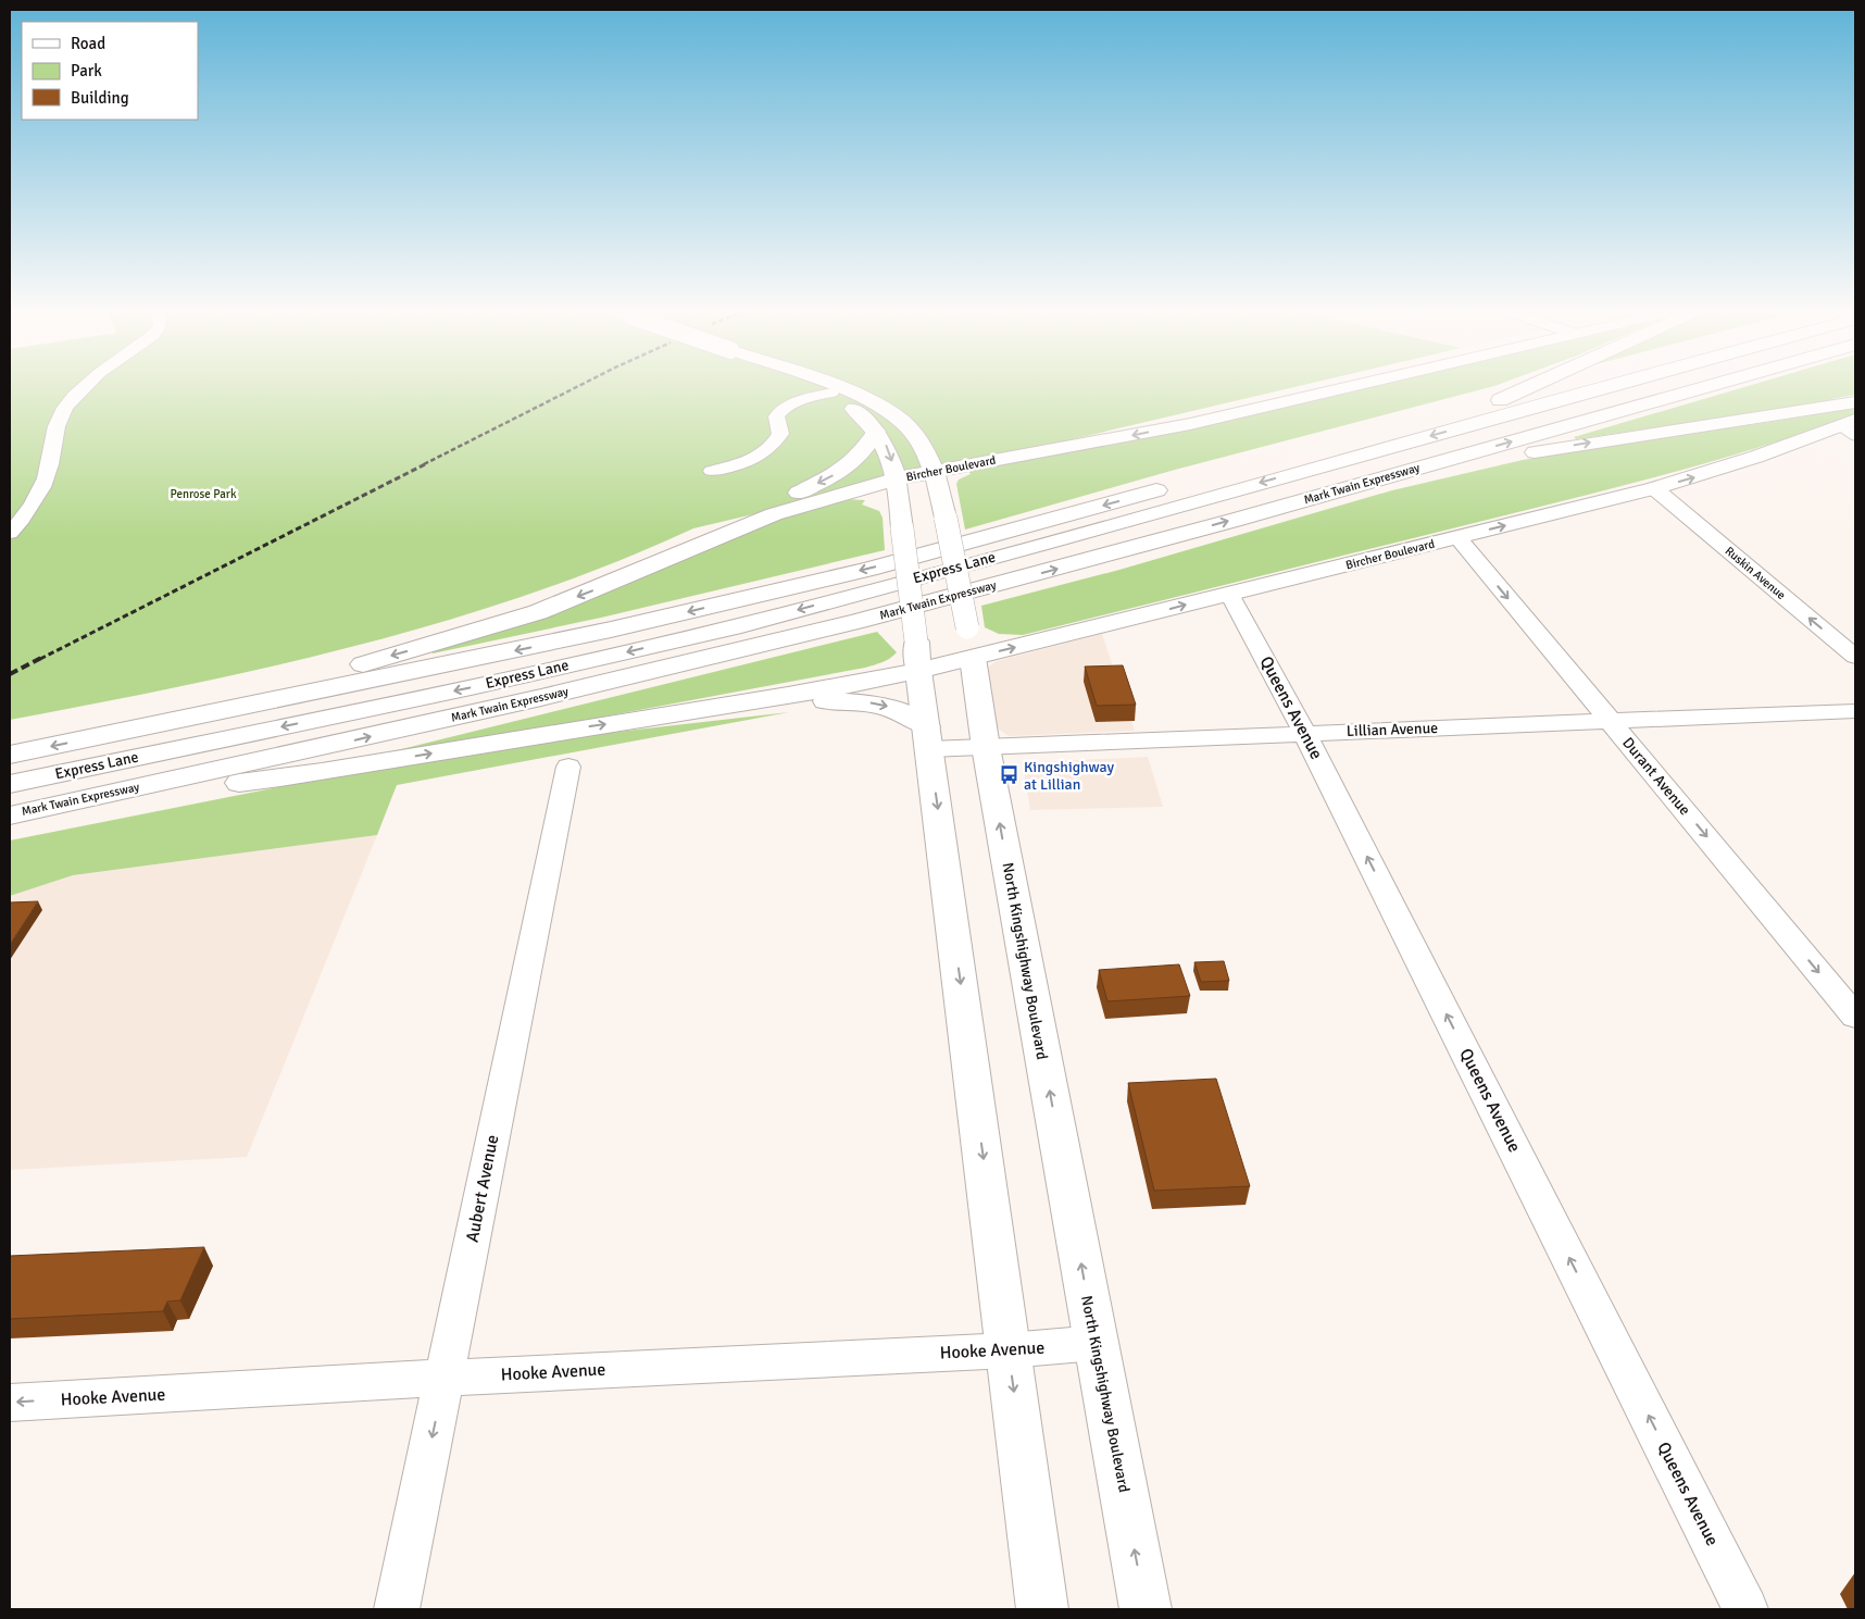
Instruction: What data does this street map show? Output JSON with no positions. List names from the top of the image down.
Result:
{
  "streets": {
    "main road": [
      "Bircher Boulevard",
      "Mark Twain Expressway",
      "Express Lane",
      "North Kingshighway Boulevard"
    ],
    "street": [
      "Ruskin Avenue",
      "Queens Avenue",
      "Lillian Avenue",
      "Durant Avenue",
      "Aubert Avenue",
      "Hooke Avenue"
    ]
  },
  "crossings": [
    ["Bircher Boulevard", "Ruskin Avenue"],
    ["Bircher Boulevard", "Queens Avenue"],
    ["Bircher Boulevard", "Durant Avenue"],
    ["Bircher Boulevard", "North Kingshighway Boulevard"],
    ["Queens Avenue", "Lillian Avenue"],
    ["Lillian Avenue", "Durant Avenue"],
    ["Lillian Avenue", "North Kingshighway Boulevard"],
    ["North Kingshighway Boulevard", "Hooke Avenue"],
    ["Aubert Avenue", "Hooke Avenue"]
  ],
  "one_way": [
    "Ruskin Avenue",
    "Queens Avenue",
    "Durant Avenue",
    "Hooke Avenue"
  ],
  "parks": ["Penrose Park"],
  "places": {
    "bus stop": ["Kingshighway at Lillian"]
  },
  "legend": ["Road", "Park", "Building"]
}
